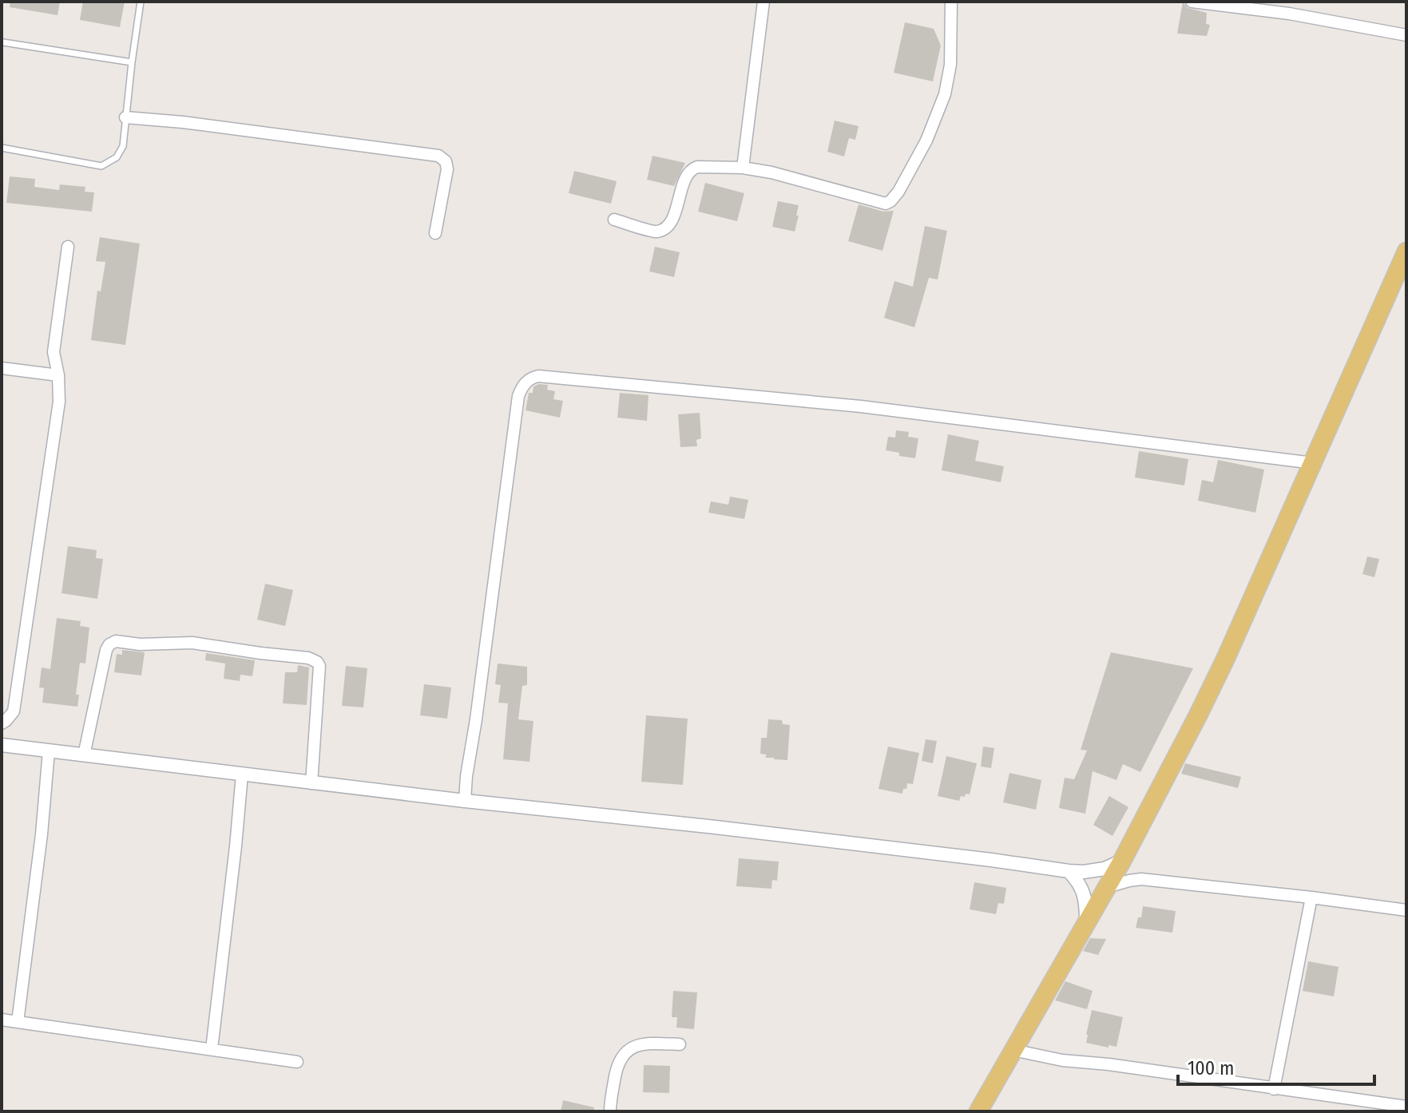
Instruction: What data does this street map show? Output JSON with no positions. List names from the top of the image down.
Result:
{
  "scale_bar": "100 m"
}
